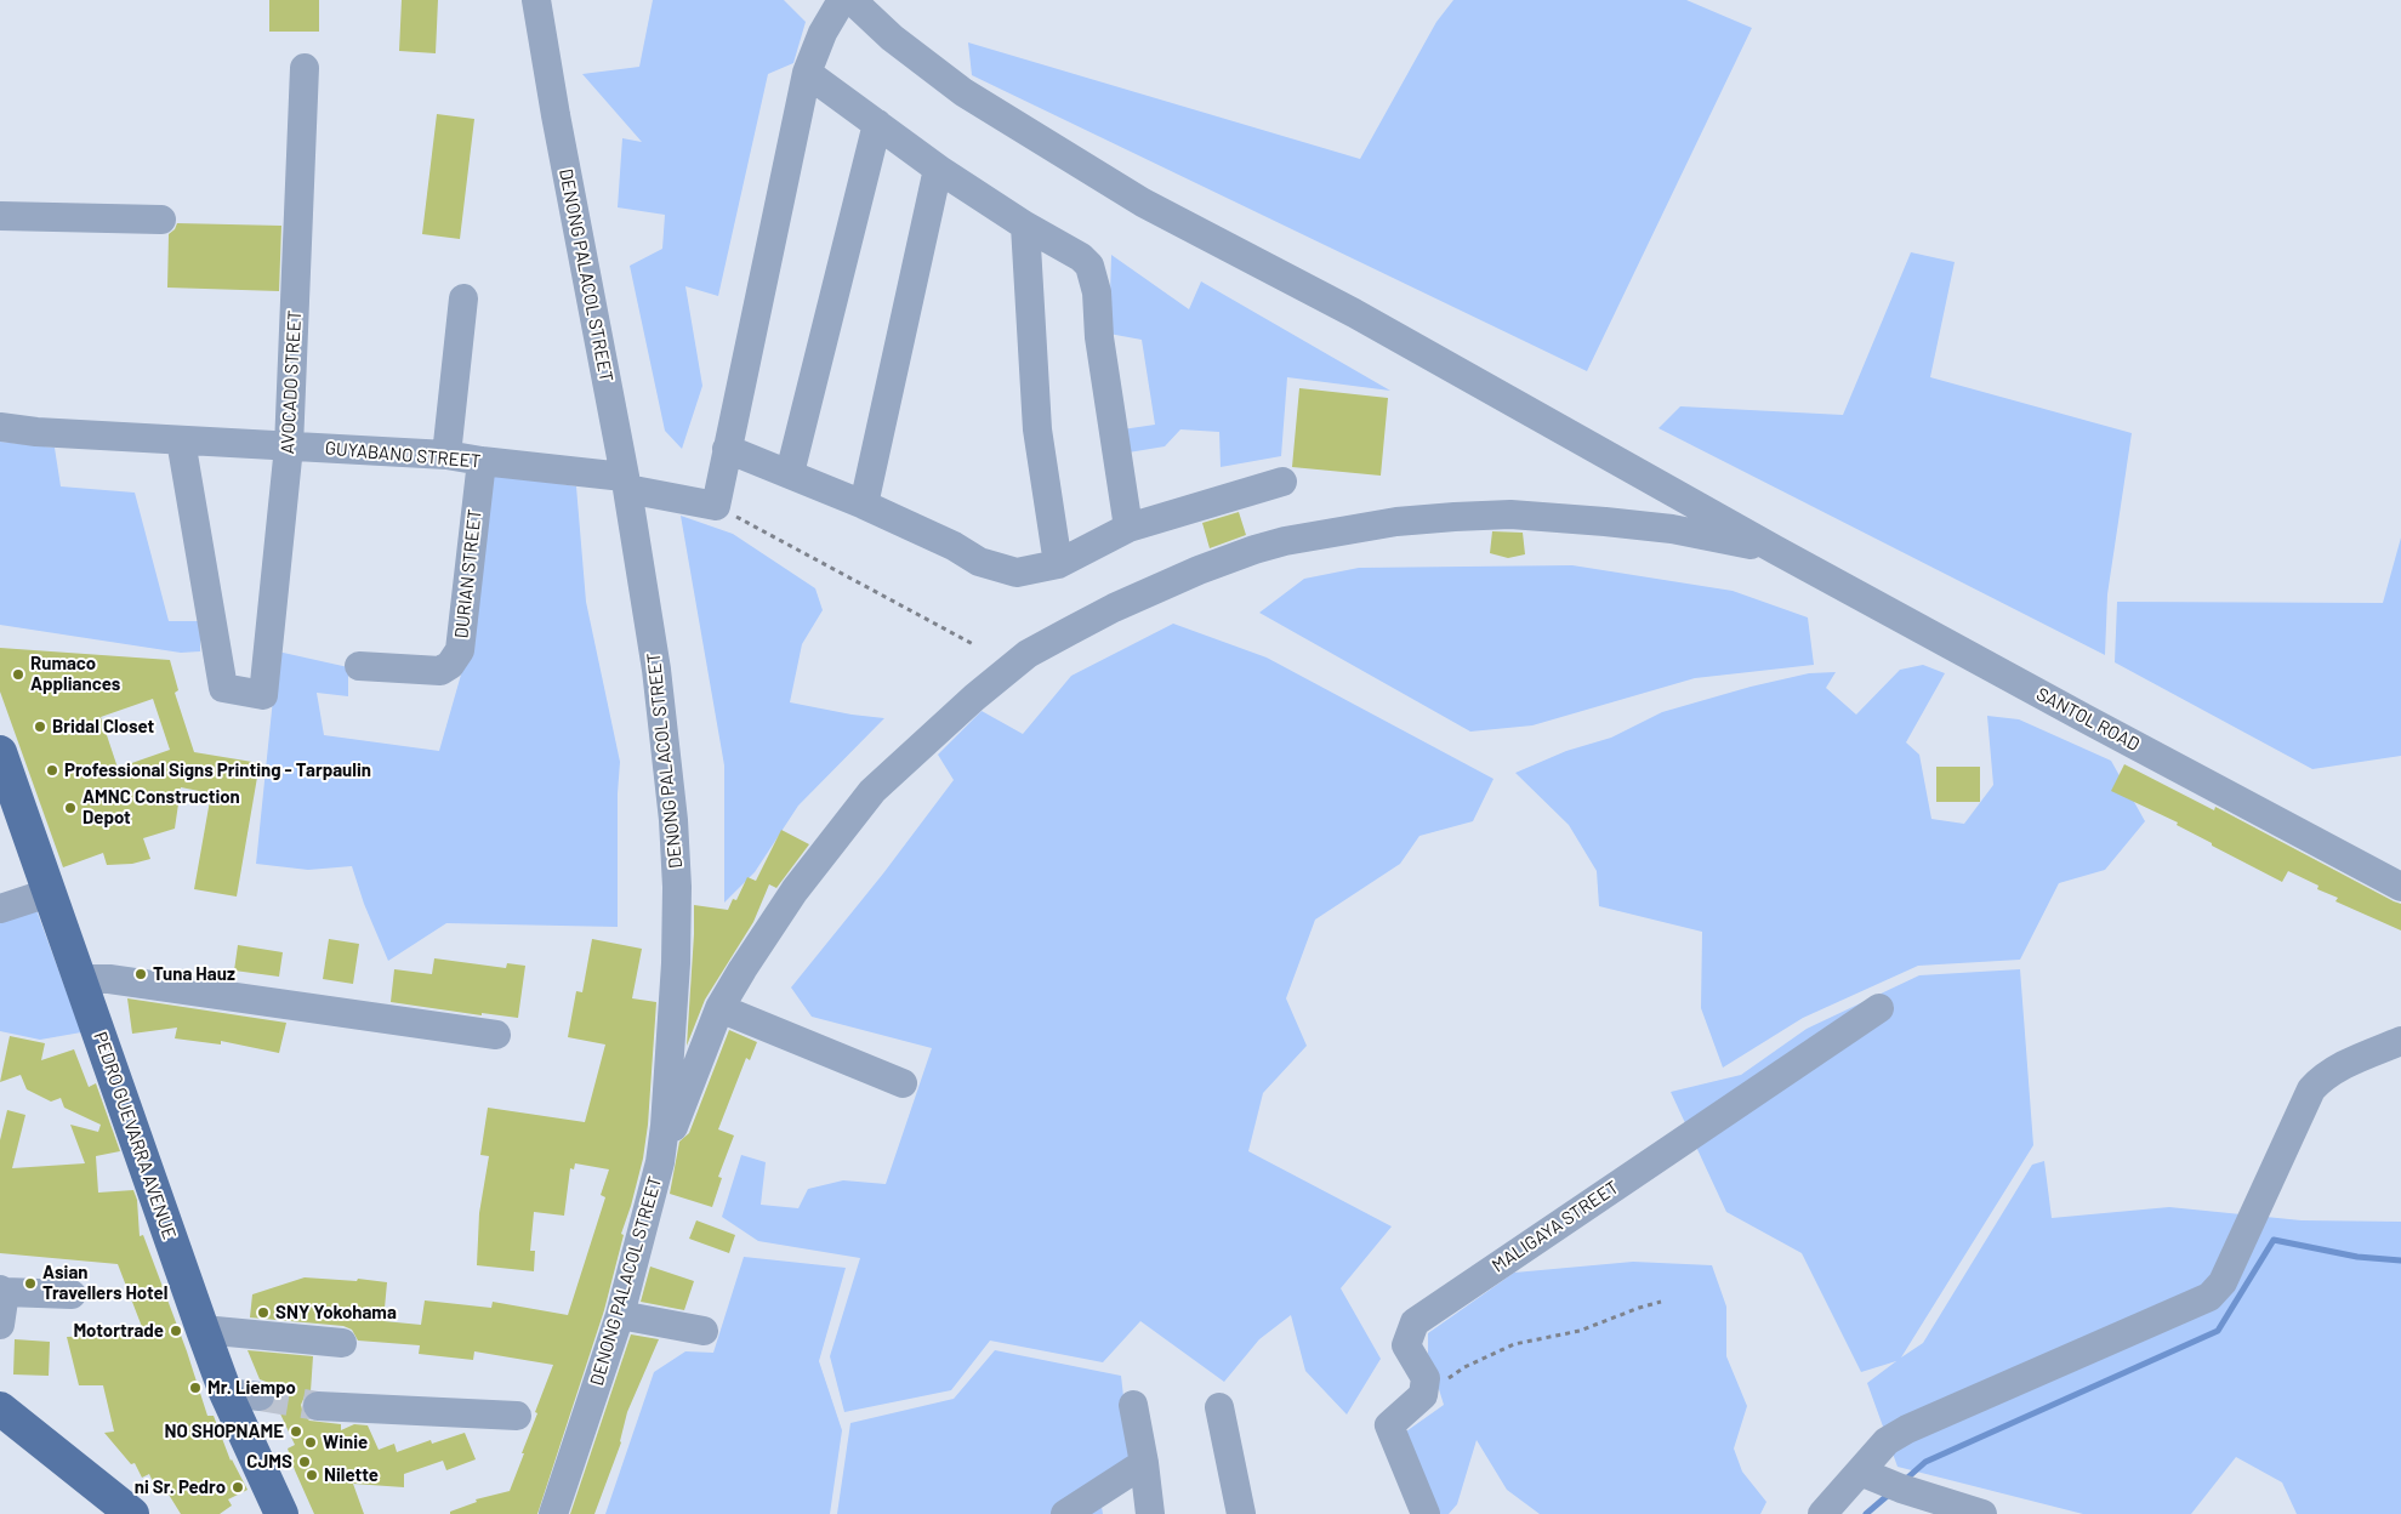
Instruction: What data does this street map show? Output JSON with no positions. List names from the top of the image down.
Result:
{
  "streets": {
    "main road": ["PEDRO GUEVARRA AVENUE"],
    "street": [
      "DENONG PALACOL STREET",
      "AVOCADO STREET",
      "GUYABANO STREET",
      "DURIAN STREET",
      "SANTOL ROAD",
      "MALIGAYA STREET"
    ]
  },
  "crossings": [
    ["DENONG PALACOL STREET", "GUYABANO STREET"],
    ["AVOCADO STREET", "GUYABANO STREET"],
    ["GUYABANO STREET", "DURIAN STREET"]
  ],
  "places": [
    "Rumaco Appliances",
    "Bridal Closet",
    "Professional Signs Printing - Tarpaulin",
    "AMNC Construction Depot",
    "Tuna Hauz",
    "Asian Travellers Hotel",
    "SNY Yokohama",
    "Motortrade",
    "Mr. Liempo",
    "NO SHOPNAME",
    "Winie",
    "CJMS",
    "Nilette",
    "ni Sr. Pedro"
  ]
}
